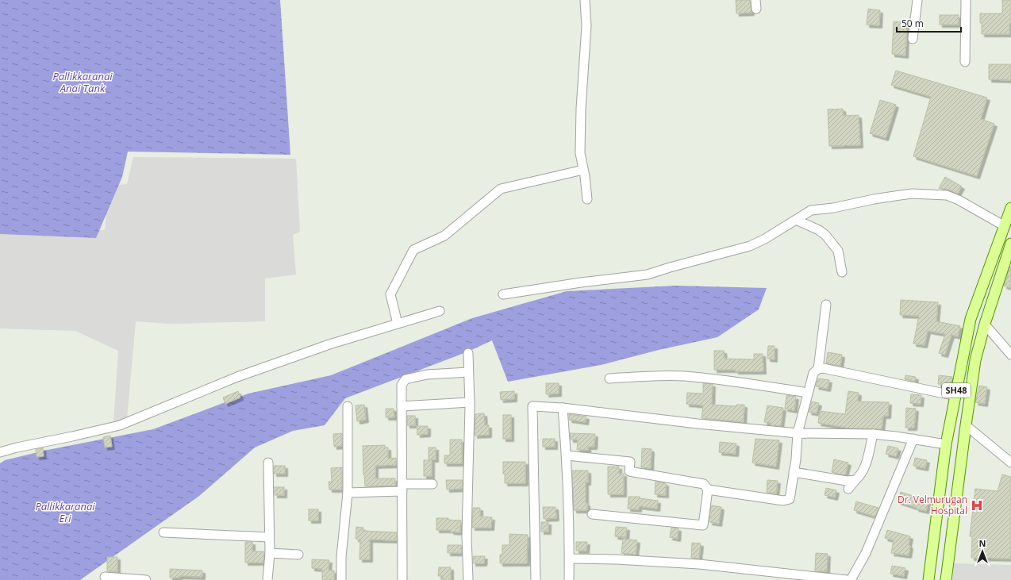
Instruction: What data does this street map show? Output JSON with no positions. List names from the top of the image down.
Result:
{
  "streets": {
    "main road": ["SH48"]
  },
  "water": ["Pallikkaranai Anai Tank", "Pallikkaranai Eri"],
  "places": {
    "hospital": ["Dr. Velmurugan Hospital"]
  },
  "scale_bar": "50 m",
  "north": "top"
}
